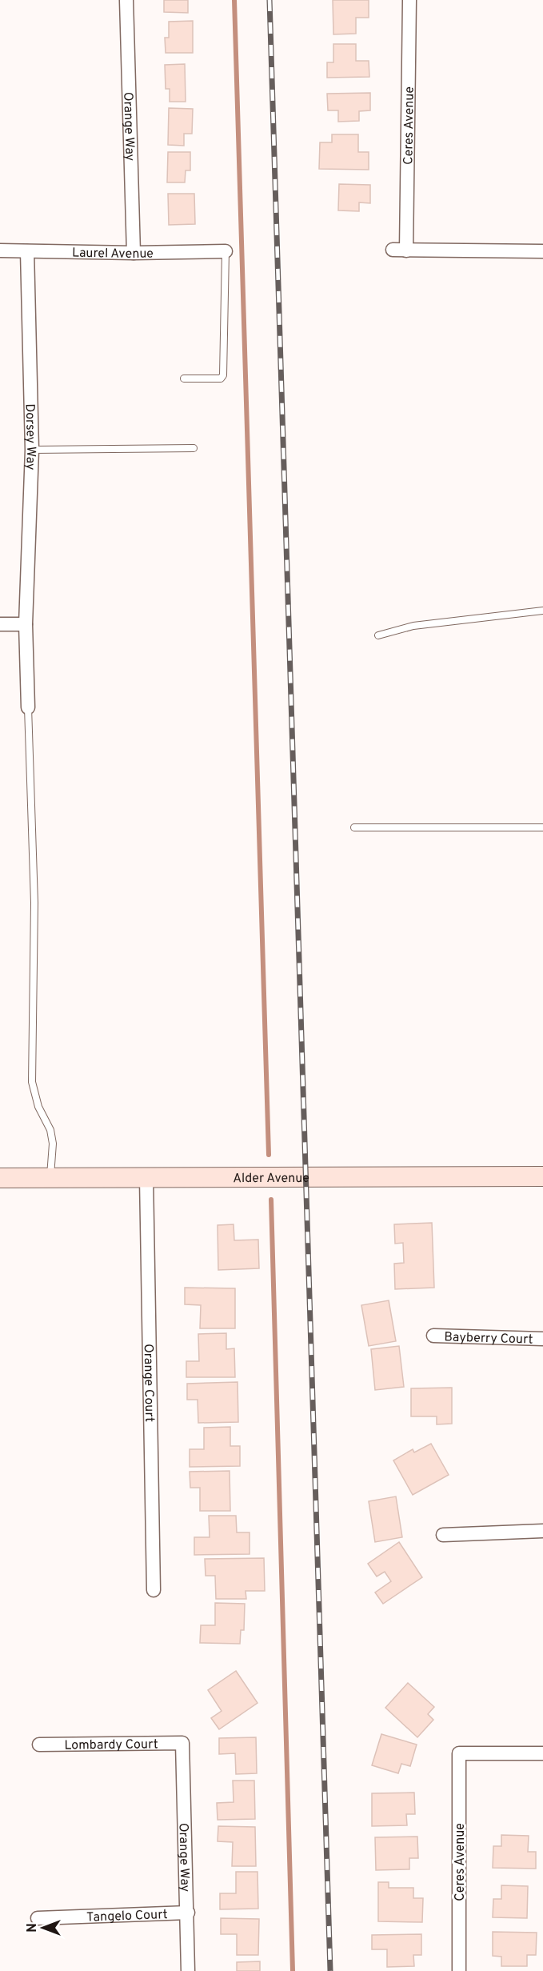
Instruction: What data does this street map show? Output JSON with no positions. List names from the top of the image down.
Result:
{
  "streets": {
    "main road": ["Alder Avenue"],
    "street": [
      "Ceres Avenue",
      "Orange Way",
      "Laurel Avenue",
      "Dorsey Way",
      "Bayberry Court",
      "Orange Court",
      "Lombardy Court",
      "Tangelo Court"
    ]
  },
  "crossings": [
    ["Orange Way", "Laurel Avenue"],
    ["Orange Way", "Lombardy Court"],
    ["Orange Way", "Tangelo Court"],
    ["Laurel Avenue", "Dorsey Way"],
    ["Alder Avenue", "Orange Court"]
  ],
  "north": "left"
}
